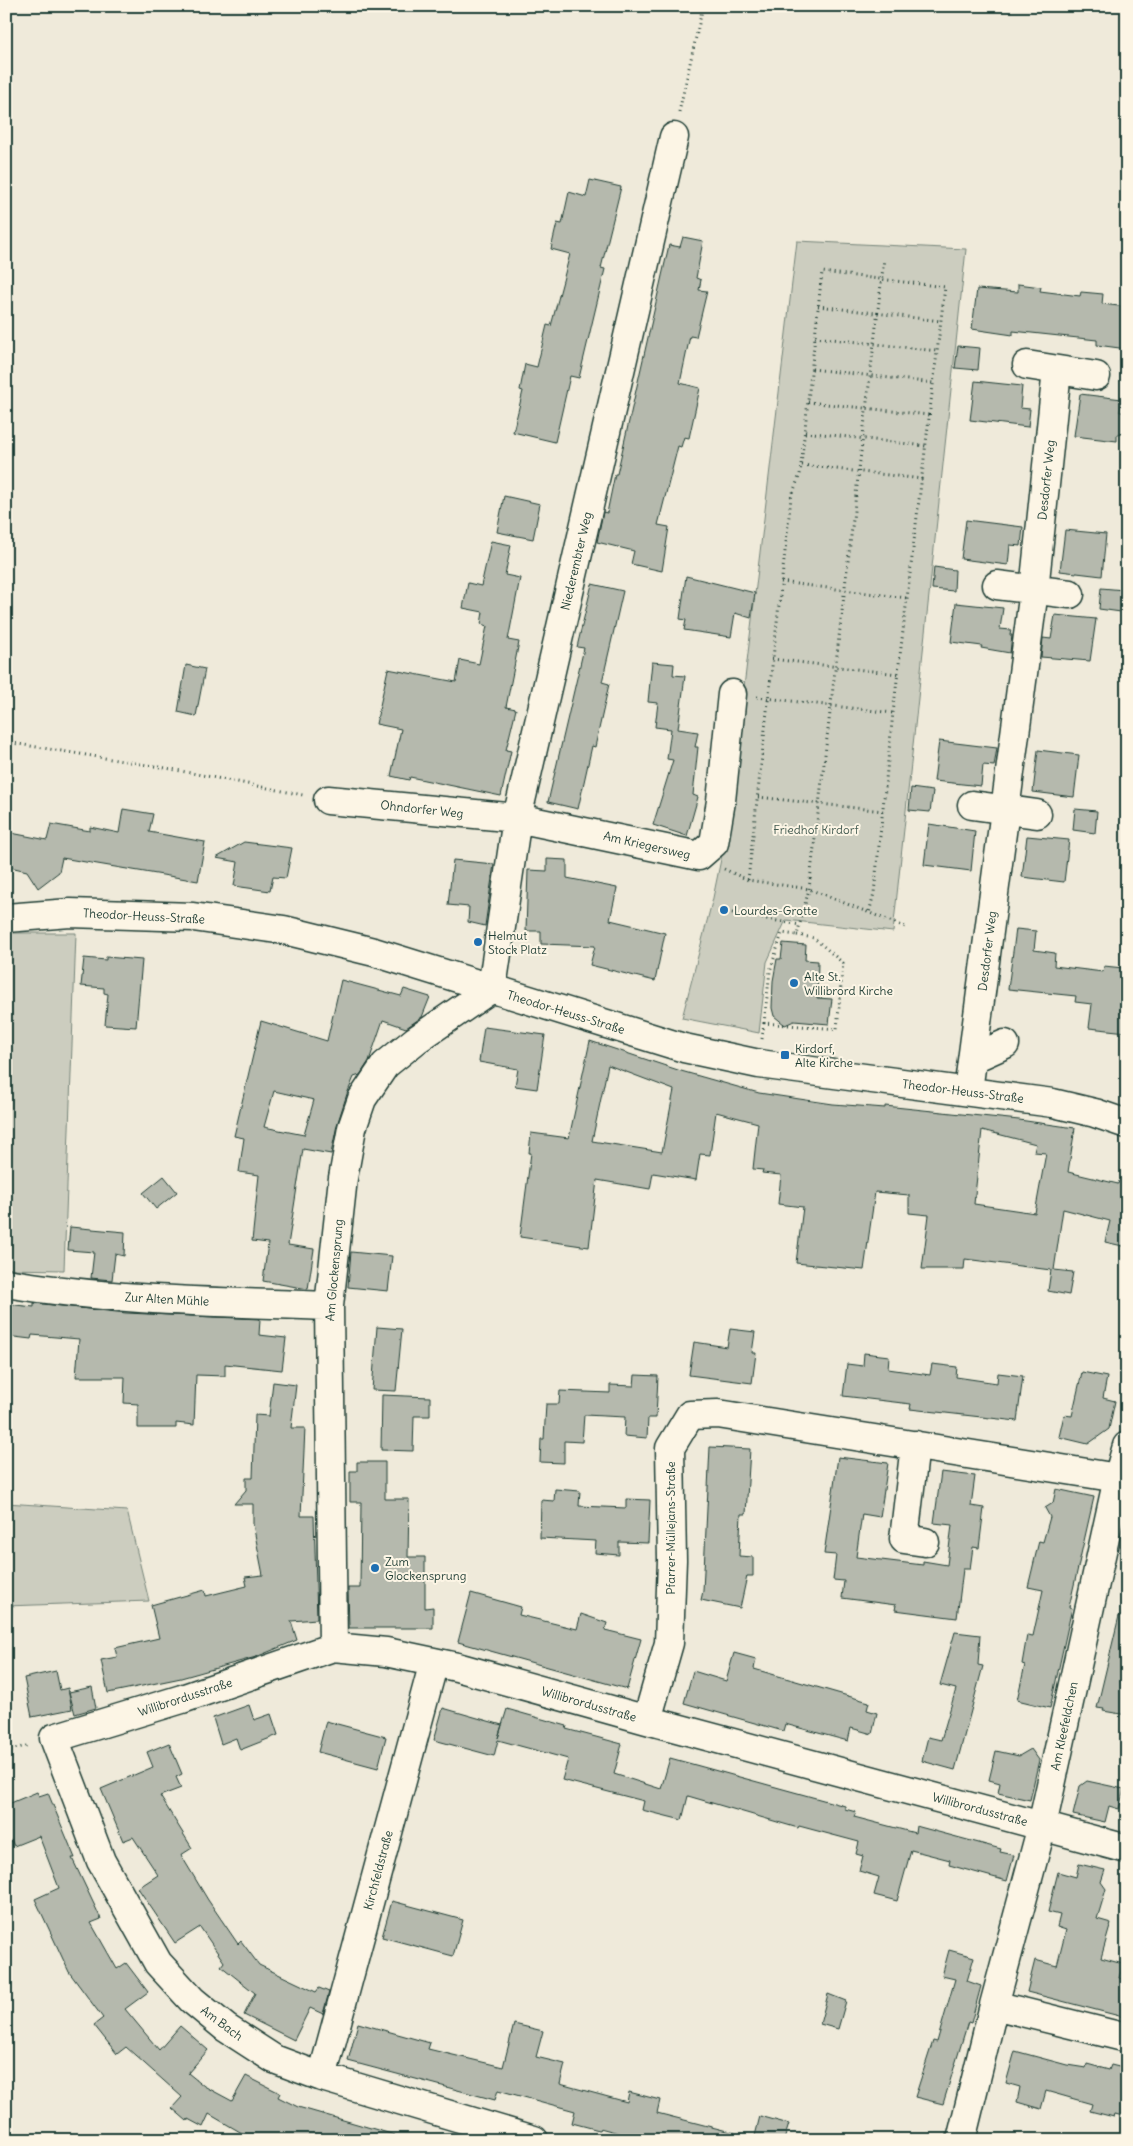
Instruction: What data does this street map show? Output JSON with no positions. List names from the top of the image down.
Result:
{
  "streets": {
    "street": [
      "Desdorfer Weg",
      "Niederembter Weg",
      "Ohndorfer Weg",
      "Am Kriegersweg",
      "Theodor-Heuss-Straße",
      "Am Glockensprung",
      "Zur Alten Mühle",
      "Pfarrer-Müllejans-Straße",
      "Willibrordusstraße",
      "Am Kleefeldchen",
      "Kirchfeldstraße",
      "Am Bach"
    ]
  },
  "crossings": [
    ["Desdorfer Weg", "Theodor-Heuss-Straße"],
    ["Niederembter Weg", "Ohndorfer Weg"],
    ["Niederembter Weg", "Am Kriegersweg"],
    ["Niederembter Weg", "Theodor-Heuss-Straße"],
    ["Niederembter Weg", "Am Glockensprung"],
    ["Ohndorfer Weg", "Am Kriegersweg"],
    ["Theodor-Heuss-Straße", "Am Glockensprung"],
    ["Am Glockensprung", "Zur Alten Mühle"],
    ["Am Glockensprung", "Willibrordusstraße"],
    ["Pfarrer-Müllejans-Straße", "Willibrordusstraße"],
    ["Pfarrer-Müllejans-Straße", "Am Kleefeldchen"],
    ["Willibrordusstraße", "Am Kleefeldchen"],
    ["Willibrordusstraße", "Kirchfeldstraße"],
    ["Willibrordusstraße", "Am Bach"],
    ["Kirchfeldstraße", "Am Bach"]
  ],
  "parks": ["Friedhof Kirdorf"],
  "places": {
    "other": [
      "Lourdes-Grotte",
      "Helmut Stock Platz",
      "Alte St. Willibrord Kirche",
      "Zum Glockensprung"
    ],
    "transit": ["Kirdorf, Alte Kirche"]
  }
}
